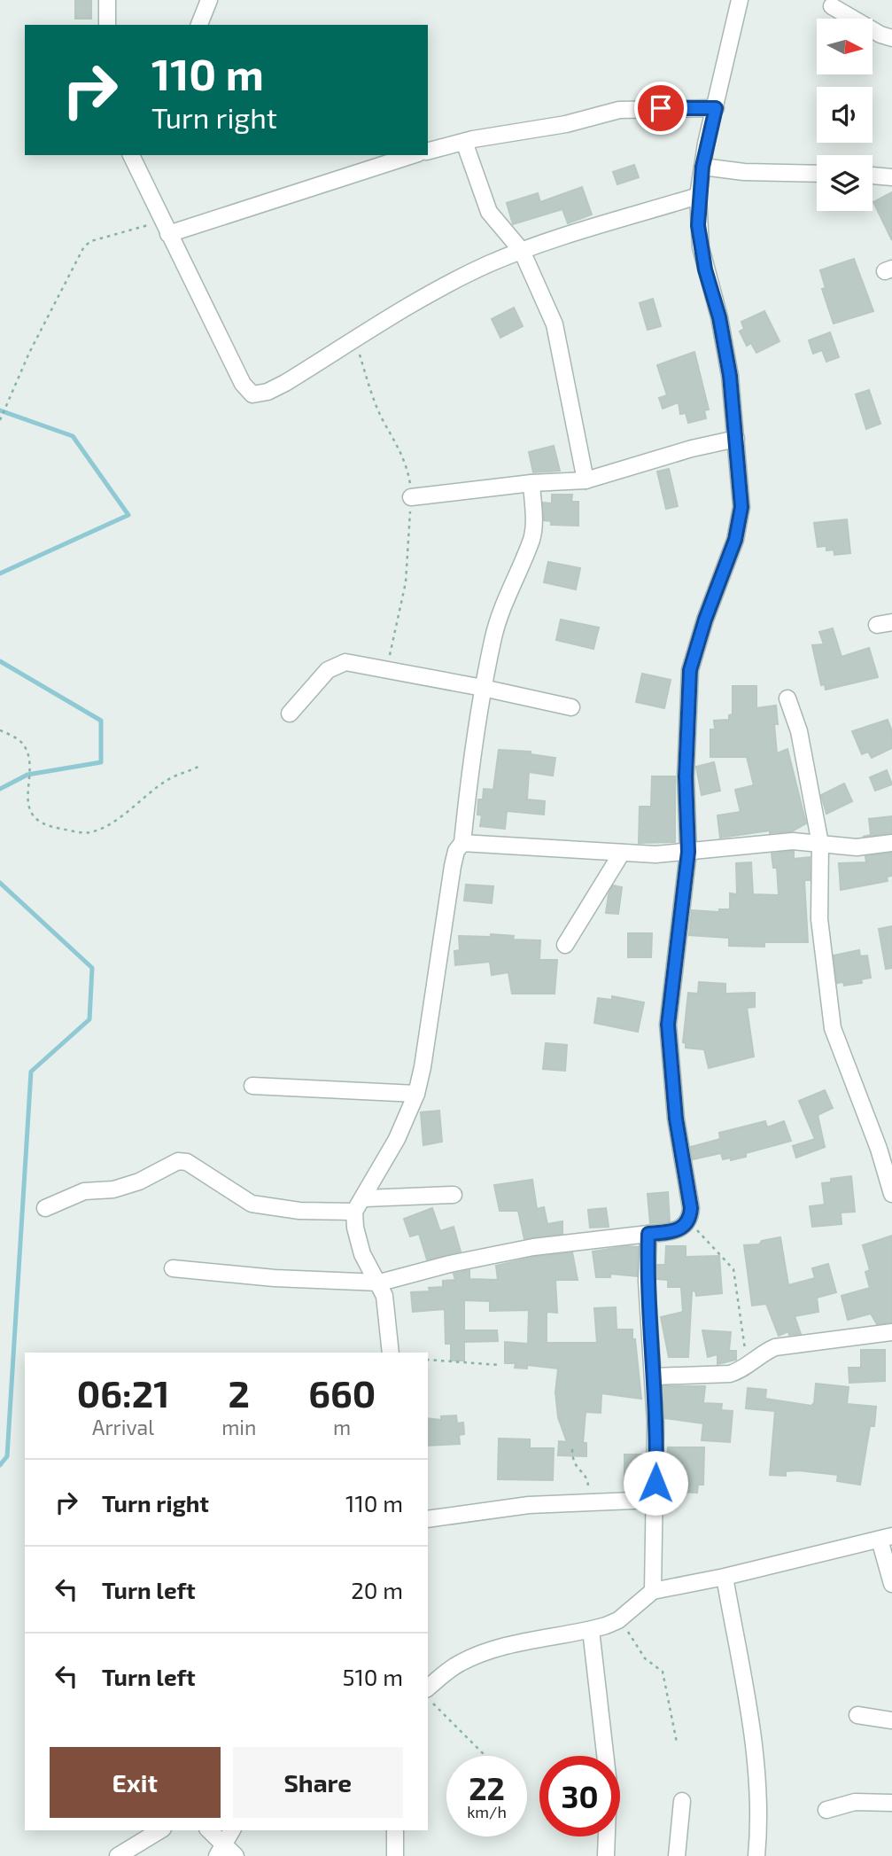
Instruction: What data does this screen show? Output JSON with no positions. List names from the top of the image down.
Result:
{
  "north": "right",
  "page": {
    "turn": ["110 m", "Turn right"],
    "eta": [
      "06:21",
      "Arrival",
      "2",
      "min",
      "660",
      "m"
    ],
    "list": [
      {
        "name": "Turn right",
        "value": "110 m"
      },
      {
        "name": "Turn left",
        "value": "20 m"
      },
      {
        "name": "Turn left",
        "value": "510 m"
      }
    ],
    "buttons": ["Exit", "Share"],
    "speed": "22 km/h",
    "limit": "30"
  }
}
